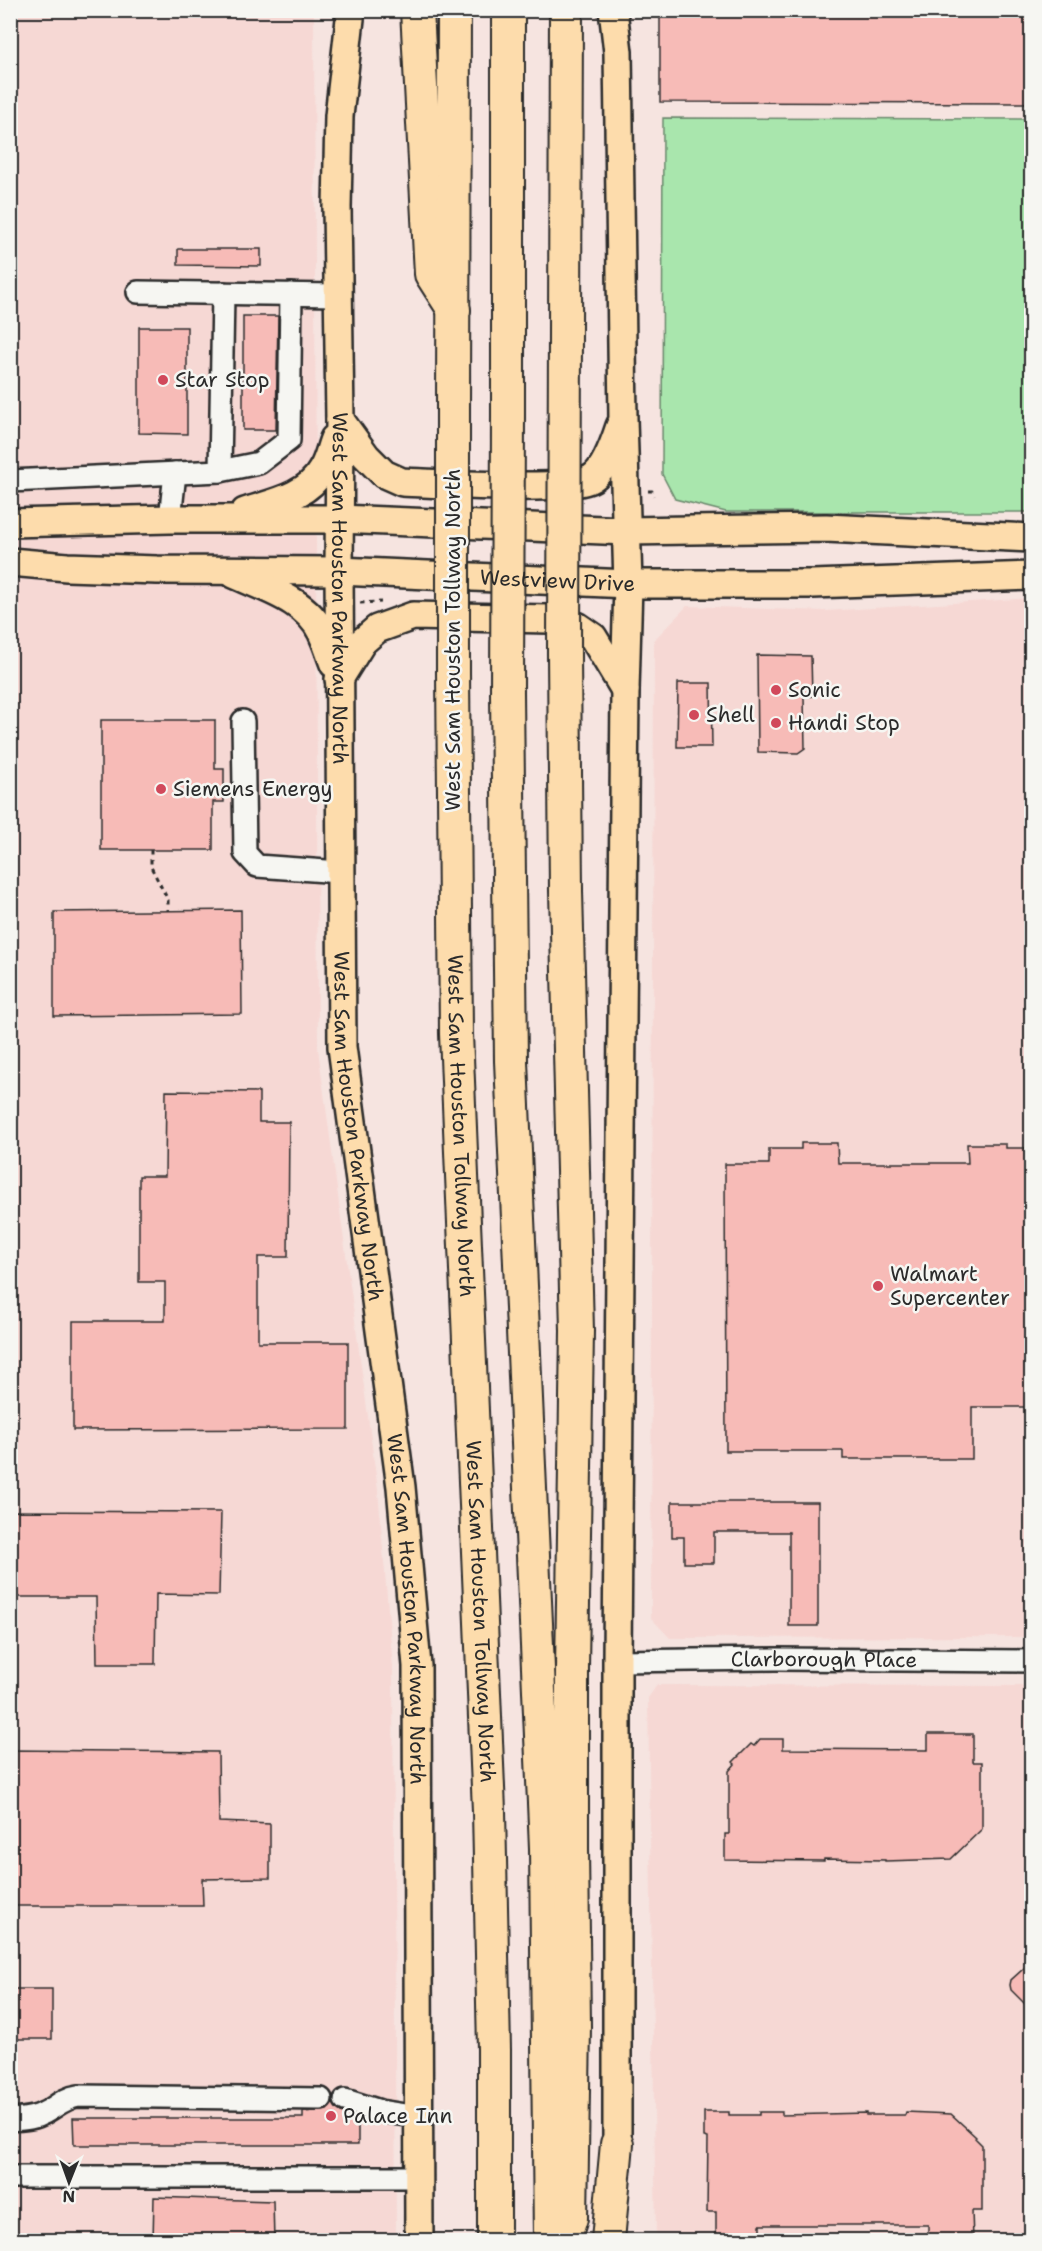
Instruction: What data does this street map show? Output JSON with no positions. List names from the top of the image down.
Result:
{
  "streets": {
    "highway": ["West Sam Houston Tollway North"],
    "main road": ["Westview Drive", "West Sam Houston Parkway North"],
    "street": ["Clarborough Place"]
  },
  "crossings": [
    ["Westview Drive", "West Sam Houston Parkway North"]
  ],
  "places": [
    "Star Stop",
    "Sonic",
    "Shell",
    "Handi Stop",
    "Siemens Energy",
    "Walmart Supercenter",
    "Palace Inn"
  ],
  "north": "bottom"
}
